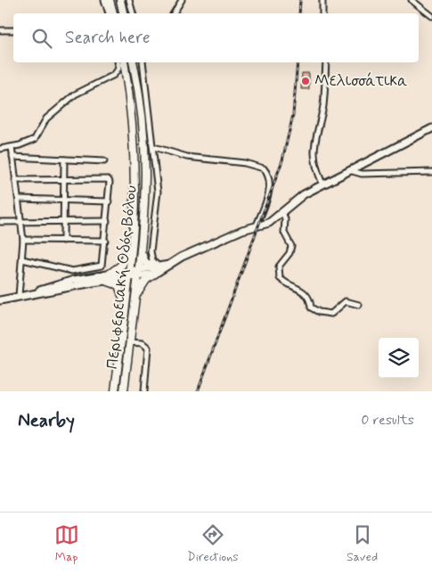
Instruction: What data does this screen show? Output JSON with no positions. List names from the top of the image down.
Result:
{
  "streets": {
    "main road": ["Περιφερειακή Οδός Βόλου"]
  },
  "places": ["Μελισσάτικα"],
  "page": {
    "search": "Search here",
    "heading": ["Nearby", "0 results"],
    "nav": ["Map", "Directions", "Saved"]
  }
}
